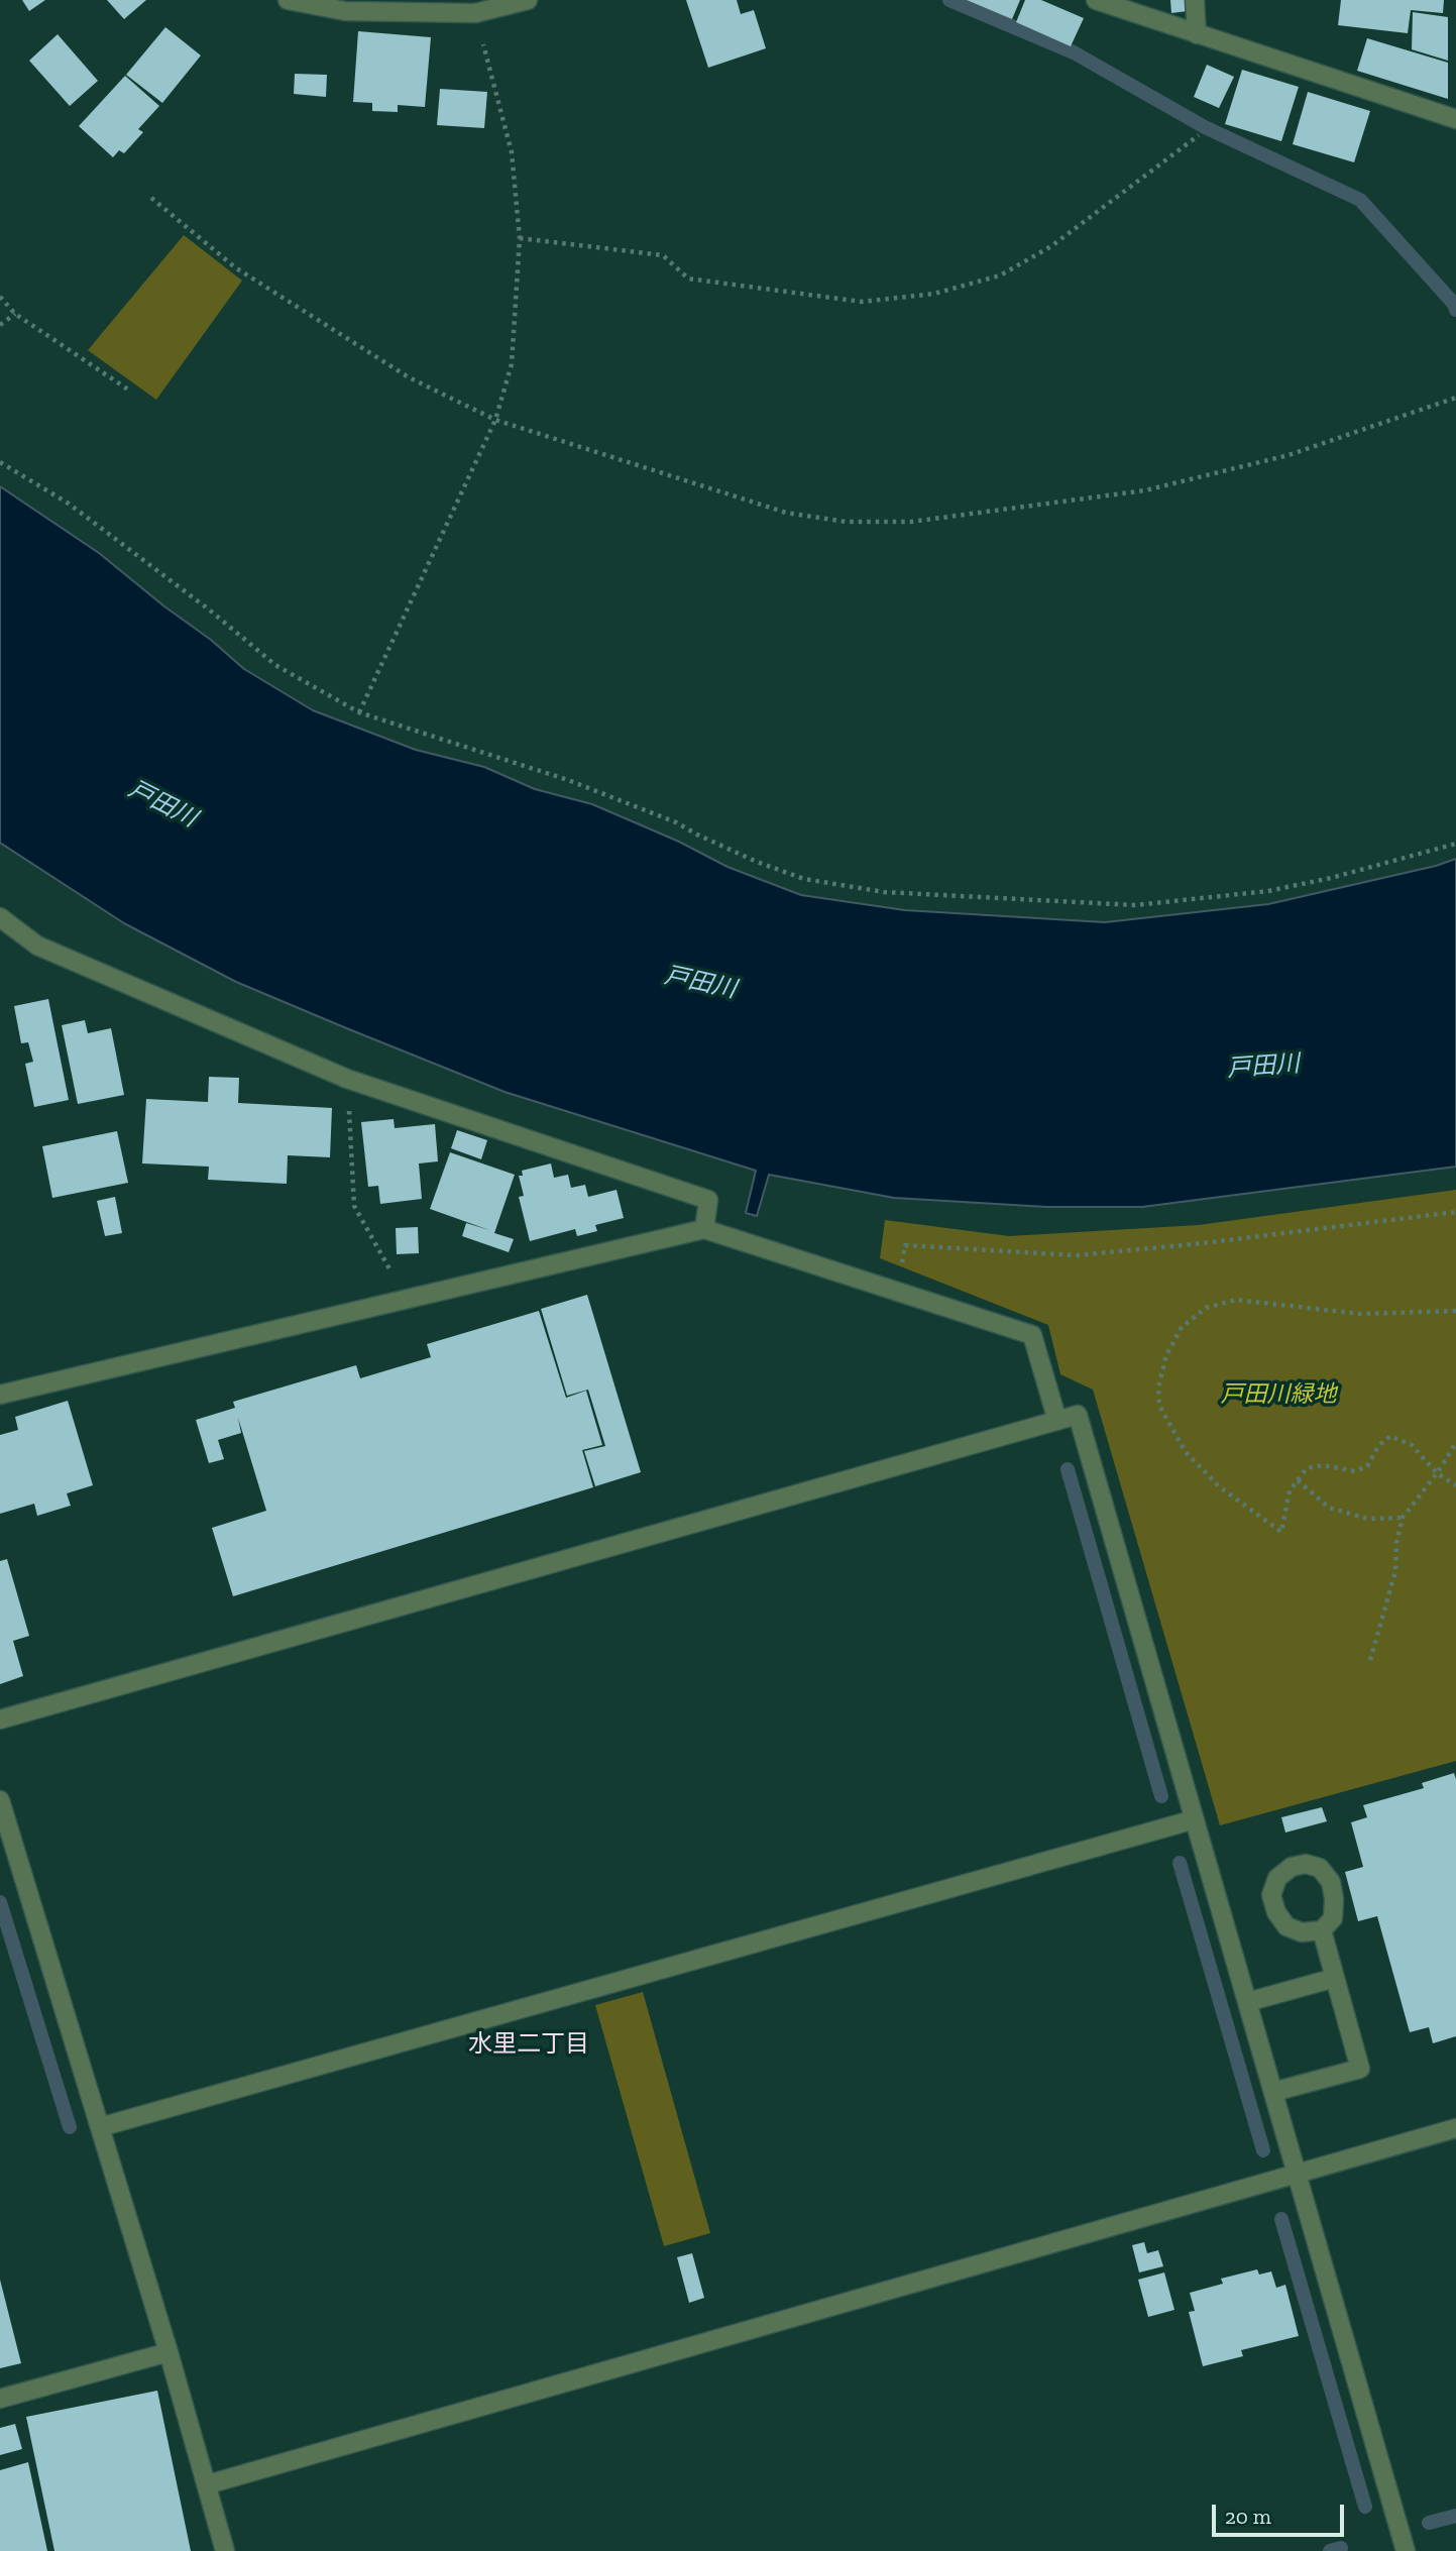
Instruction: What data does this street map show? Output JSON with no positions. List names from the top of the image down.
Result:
{
  "districts": ["水里二丁目"],
  "water": ["戸田川"],
  "parks": ["戸田川緑地"],
  "scale_bar": "20 m"
}
